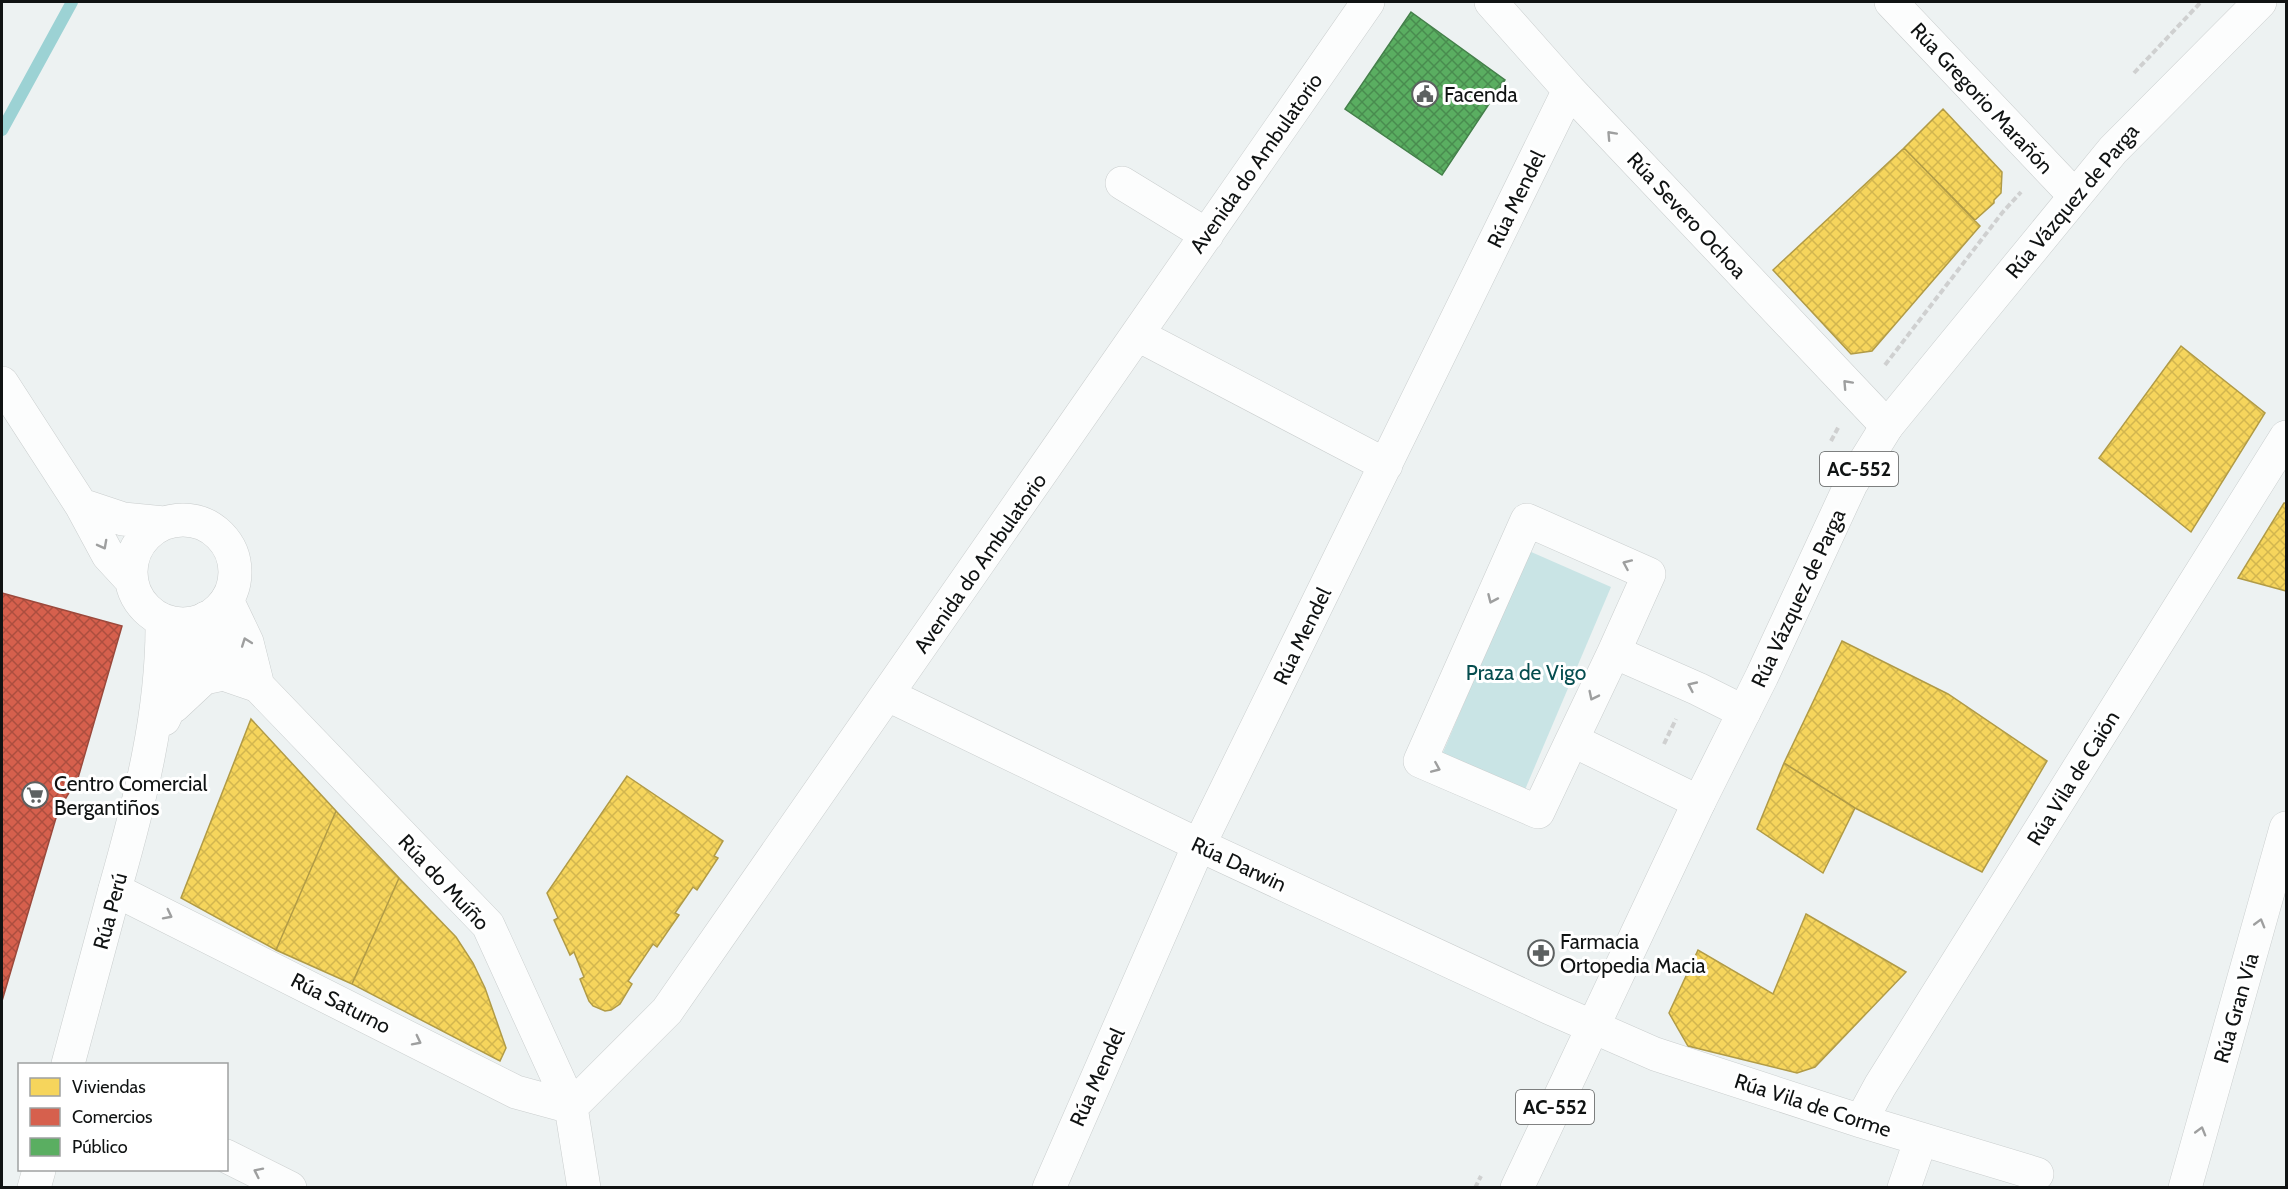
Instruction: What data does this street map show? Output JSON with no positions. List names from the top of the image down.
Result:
{
  "streets": {
    "street": [
      "Rúa Gregorio Marañón",
      "Avenida do Ambulatorio",
      "Rúa Mendel",
      "Rúa Vázquez de Parga",
      "Rúa Severo Ochoa",
      "AC-552",
      "Rúa Vila de Caión",
      "Rúa Darwin",
      "Rúa do Muíño",
      "Rúa Perú",
      "Rúa Saturno",
      "Rúa Gran Vía",
      "Rúa Vila de Corme"
    ]
  },
  "crossings": [
    ["Rúa Gregorio Marañón", "Rúa Vázquez de Parga"],
    ["Avenida do Ambulatorio", "Rúa Darwin"],
    ["Avenida do Ambulatorio", "Rúa do Muíño"],
    ["Avenida do Ambulatorio", "Rúa Saturno"],
    ["Rúa Mendel", "Rúa Severo Ochoa"],
    ["Rúa Mendel", "Rúa Darwin"],
    ["Rúa Vázquez de Parga", "Rúa Severo Ochoa"],
    ["Rúa Vázquez de Parga", "Rúa Darwin"],
    ["Rúa Vázquez de Parga", "Rúa Vila de Corme"],
    ["Rúa Vila de Caión", "Rúa Vila de Corme"],
    ["Rúa Darwin", "Rúa Vila de Corme"],
    ["Rúa do Muíño", "Rúa Perú"],
    ["Rúa do Muíño", "Rúa Saturno"],
    ["Rúa Perú", "Rúa Saturno"]
  ],
  "one_way": ["Rúa Severo Ochoa", "Rúa Saturno", "Rúa Gran Vía"],
  "parks": ["Praza de Vigo"],
  "places": {
    "public building": ["Facenda"],
    "supermarket": ["Centro Comercial Bergantiños"],
    "pharmacy": ["Farmacia Ortopedia Macia"]
  },
  "legend": ["Viviendas", "Comercios", "Público"]
}
